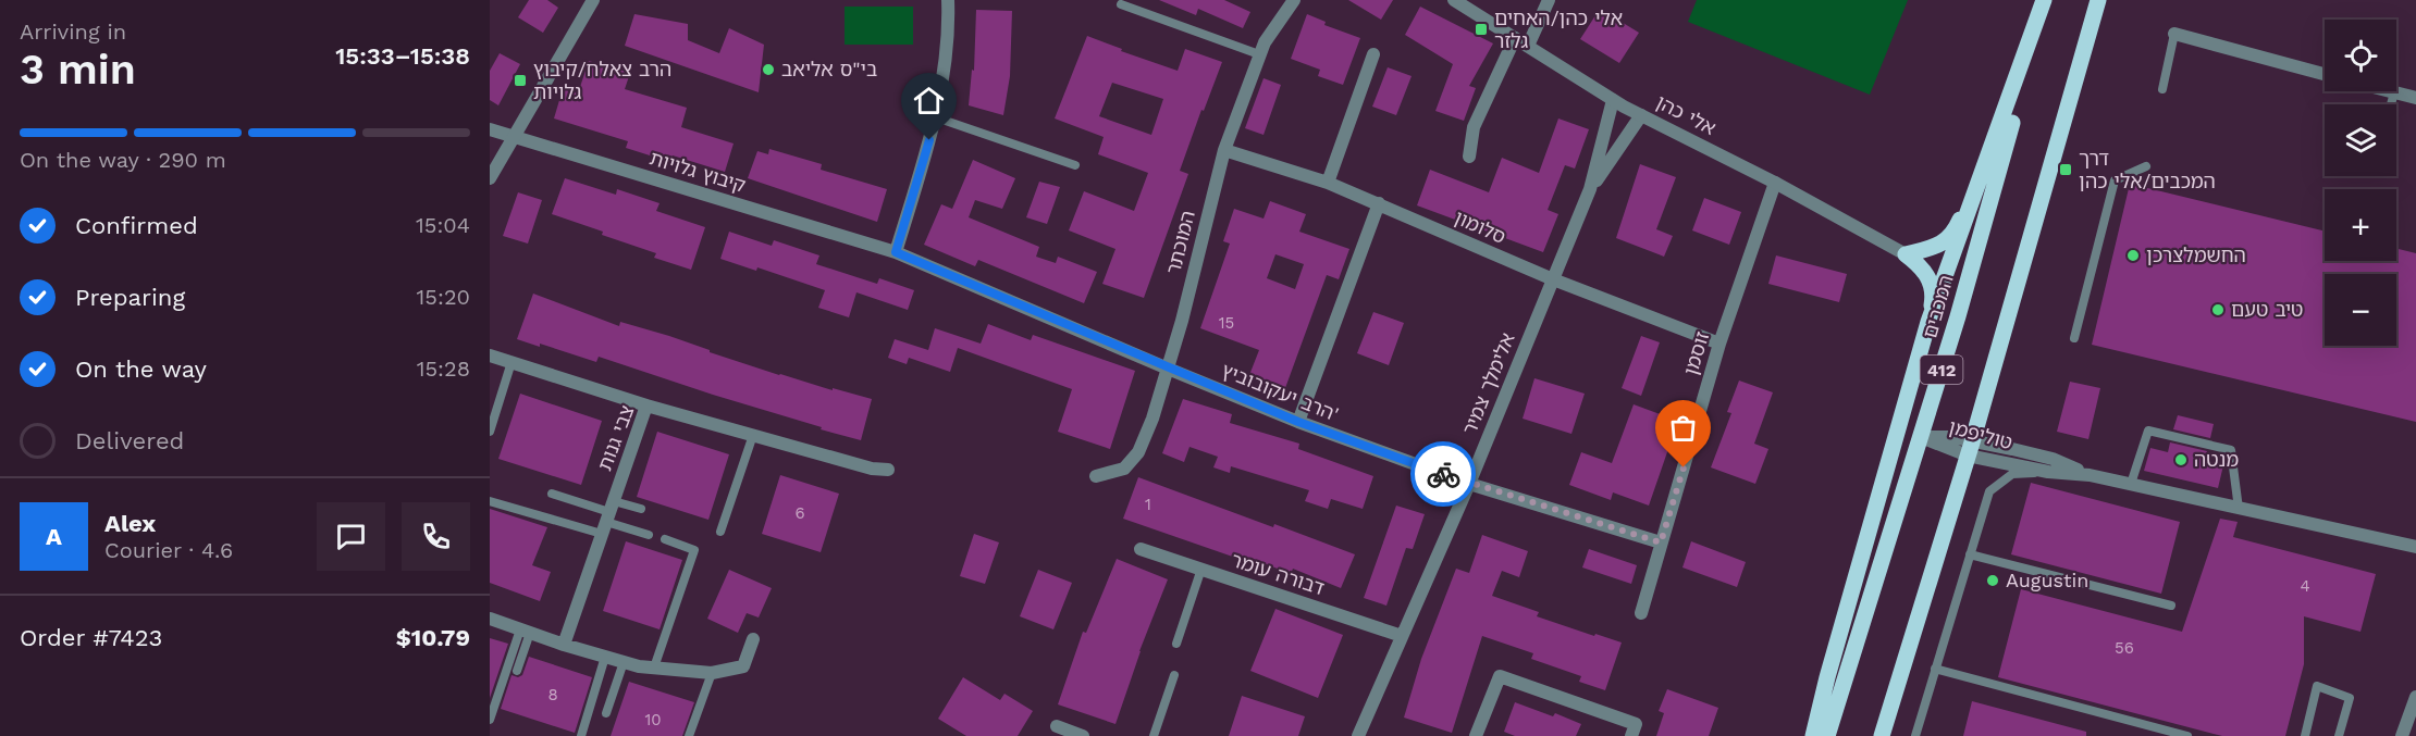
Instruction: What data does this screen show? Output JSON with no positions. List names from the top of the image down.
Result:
{
  "streets": {
    "main road": ["המכבים", "412"],
    "street": [
      "אלי כהן",
      "קיבוץ גלויות",
      "סלומון",
      "המוכתר",
      "זוסמן",
      "אלימלך צמיר",
      "הרב יעקובוביץ'",
      "טוליפמן",
      "צבי גנות",
      "דבורה עומר"
    ]
  },
  "crossings": [
    ["אלי כהן", "זוסמן"],
    ["אלי כהן", "אלימלך צמיר"],
    ["קיבוץ גלויות", "הרב יעקובוביץ'"],
    ["סלומון", "המוכתר"],
    ["סלומון", "זוסמן"],
    ["סלומון", "אלימלך צמיר"],
    ["המוכתר", "הרב יעקובוביץ'"],
    ["המכבים", "412"],
    ["המכבים", "טוליפמן"],
    ["זוסמן", "הרב יעקובוביץ'"],
    ["412", "טוליפמן"],
    ["אלימלך צמיר", "הרב יעקובוביץ'"],
    ["אלימלך צמיר", "דבורה עומר"]
  ],
  "places": {
    "transit": ["אלי כהן/האחים גלזר", "הרב צאלח/קיבוץ גלויות", "דרך המכבים/אלי כהן"],
    "other": [
      "בי\"ס אליאב",
      "החשמלצרכן",
      "טיב טעם",
      "מנטה",
      "Augustin"
    ]
  },
  "house_numbers": [
    "15",
    "1",
    "6",
    "4",
    "56",
    "8",
    "10"
  ],
  "page": {
    "heading": ["3 min", "Arriving in", "15:33–15:38"],
    "panel": [
      "Alex",
      "Courier · 4.6",
      "Order #7423",
      "$10.79"
    ],
    "map_buttons": ["+", "−"],
    "bar": "On the way · 290 m",
    "list": [
      ["Confirmed", "15:04"],
      ["Preparing", "15:20"],
      ["On the way", "15:28"],
      "Delivered"
    ],
    "round": "A"
  }
}
